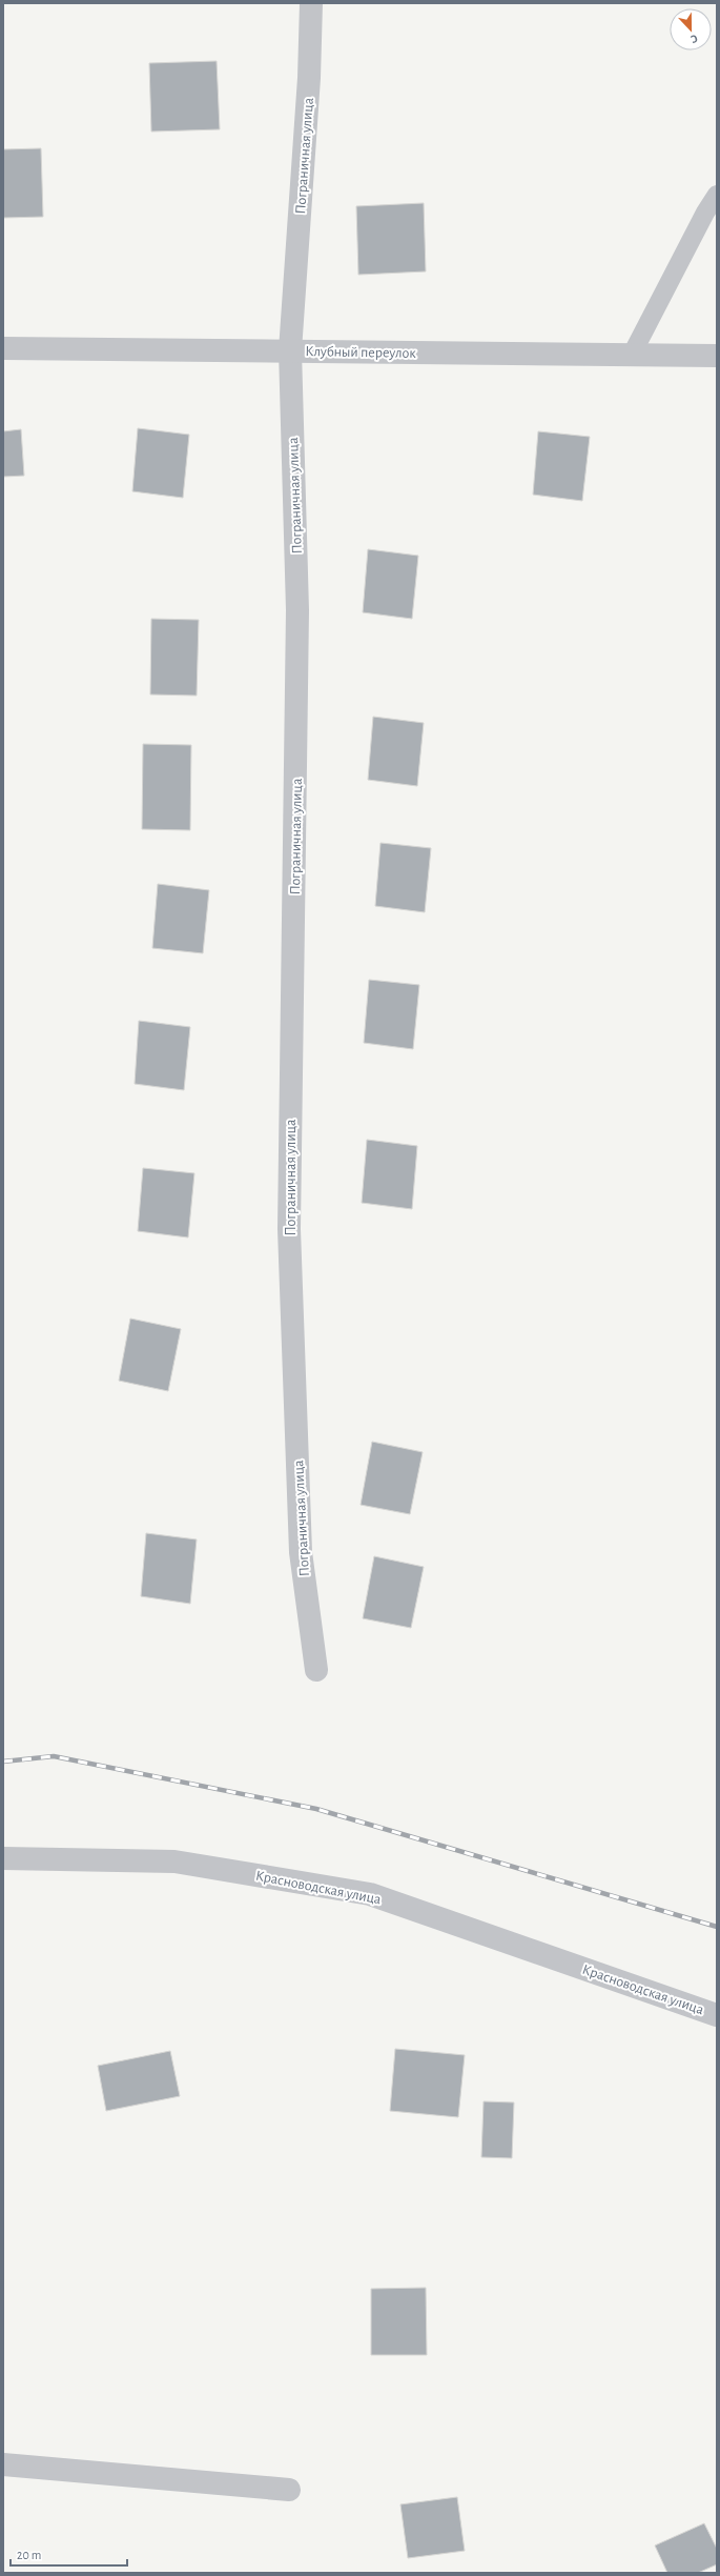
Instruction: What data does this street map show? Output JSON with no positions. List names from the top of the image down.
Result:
{
  "streets": {
    "street": ["Пограничная улица", "Клубный переулок", "Красноводская улица"]
  },
  "crossings": [
    ["Пограничная улица", "Клубный переулок"]
  ],
  "scale_bar": "20 m",
  "north": "bottom"
}
